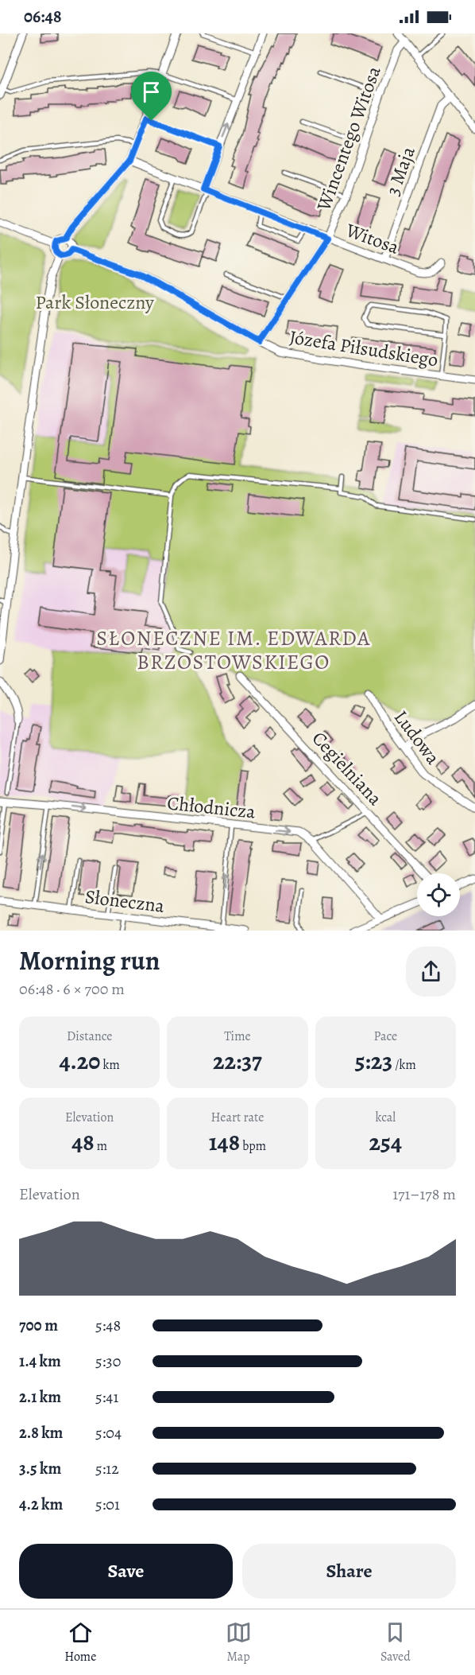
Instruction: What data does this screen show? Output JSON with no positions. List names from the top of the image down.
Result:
{
  "streets": {
    "street": [
      "Wincentego Witosa",
      "3 Maja",
      "Witosa",
      "Józefa Piłsudskiego",
      "Ludowa",
      "Cegielniana",
      "Chłodnicza",
      "Słoneczna"
    ]
  },
  "crossings": [
    ["Wincentego Witosa", "Witosa"],
    ["Wincentego Witosa", "Józefa Piłsudskiego"],
    ["3 Maja", "Witosa"]
  ],
  "one_way": ["Chłodnicza"],
  "districts": ["SŁONECZNE IM. EDWARDA BRZOSTOWSKIEGO"],
  "parks": ["Park Słoneczny"],
  "page": {
    "status": "06:48",
    "heading": ["Morning run", "06:48 · 6 × 700 m"],
    "stats": [
      ["Distance", "4.20 km"],
      ["Time", "22:37"],
      ["Pace", "5:23 /km"],
      ["Elevation", "48 m"],
      ["Heart rate", "148 bpm"],
      ["kcal", "254"]
    ],
    "chart": ["Elevation", "171–178 m"],
    "list": [
      {
        "name": "700 m",
        "note": "5:48"
      },
      {
        "name": "1.4 km",
        "note": "5:30"
      },
      {
        "name": "2.1 km",
        "note": "5:41"
      },
      {
        "name": "2.8 km",
        "note": "5:04"
      },
      {
        "name": "3.5 km",
        "note": "5:12"
      },
      {
        "name": "4.2 km",
        "note": "5:01"
      }
    ],
    "buttons": ["Save", "Share"],
    "tabs": ["Home", "Map", "Saved"]
  }
}
